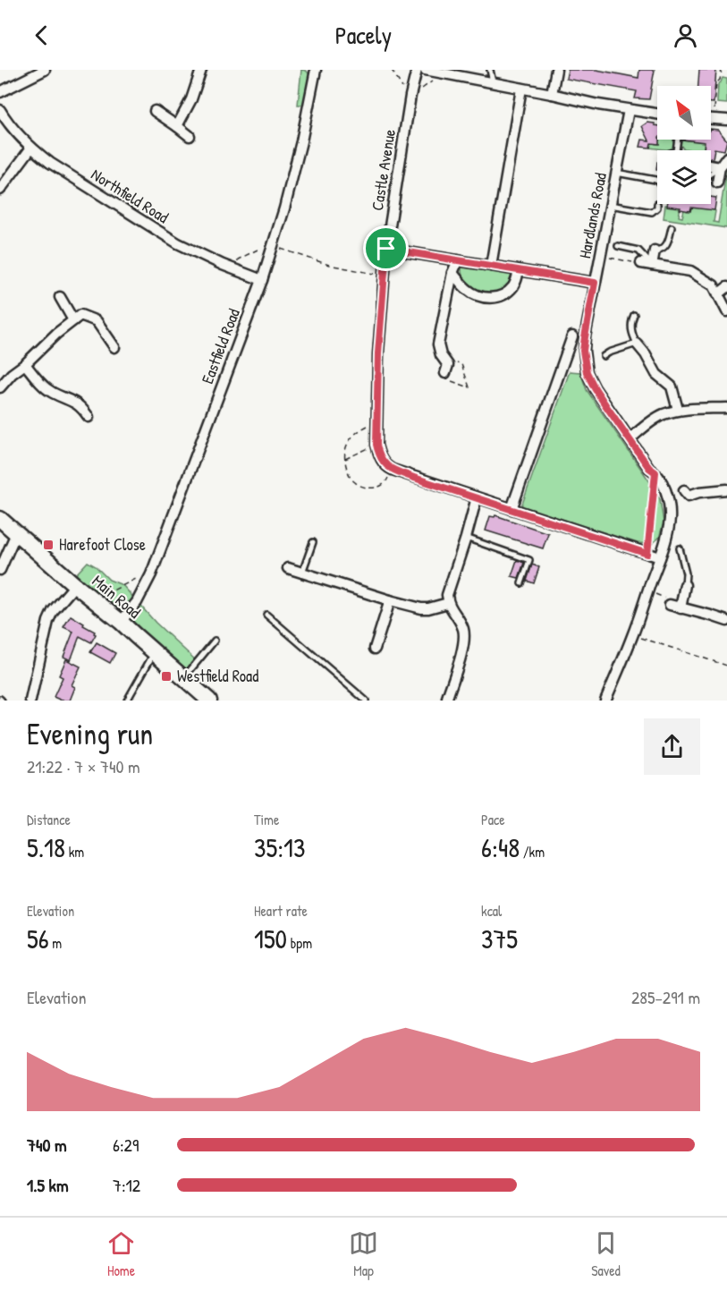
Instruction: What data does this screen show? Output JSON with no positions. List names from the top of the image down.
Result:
{
  "streets": {
    "street": [
      "Castle Avenue",
      "Northfield Road",
      "Hardlands Road",
      "Eastfield Road",
      "Main Road"
    ]
  },
  "crossings": [
    ["Northfield Road", "Eastfield Road"],
    ["Eastfield Road", "Main Road"]
  ],
  "places": {
    "transit": ["Harefoot Close", "Westfield Road"]
  },
  "north": "top left",
  "page": {
    "header": "Pacely",
    "heading": ["Evening run", "21:22 · 7 × 740 m"],
    "stats": [
      ["Distance", "5.18 km"],
      ["Time", "35:13"],
      ["Pace", "6:48 /km"],
      ["Elevation", "56 m"],
      ["Heart rate", "150 bpm"],
      ["kcal", "375"]
    ],
    "chart": ["Elevation", "285–291 m"],
    "list": [
      {
        "name": "740 m",
        "note": "6:29"
      },
      {
        "name": "1.5 km",
        "note": "7:12"
      }
    ],
    "tabs": ["Home", "Map", "Saved"]
  }
}
